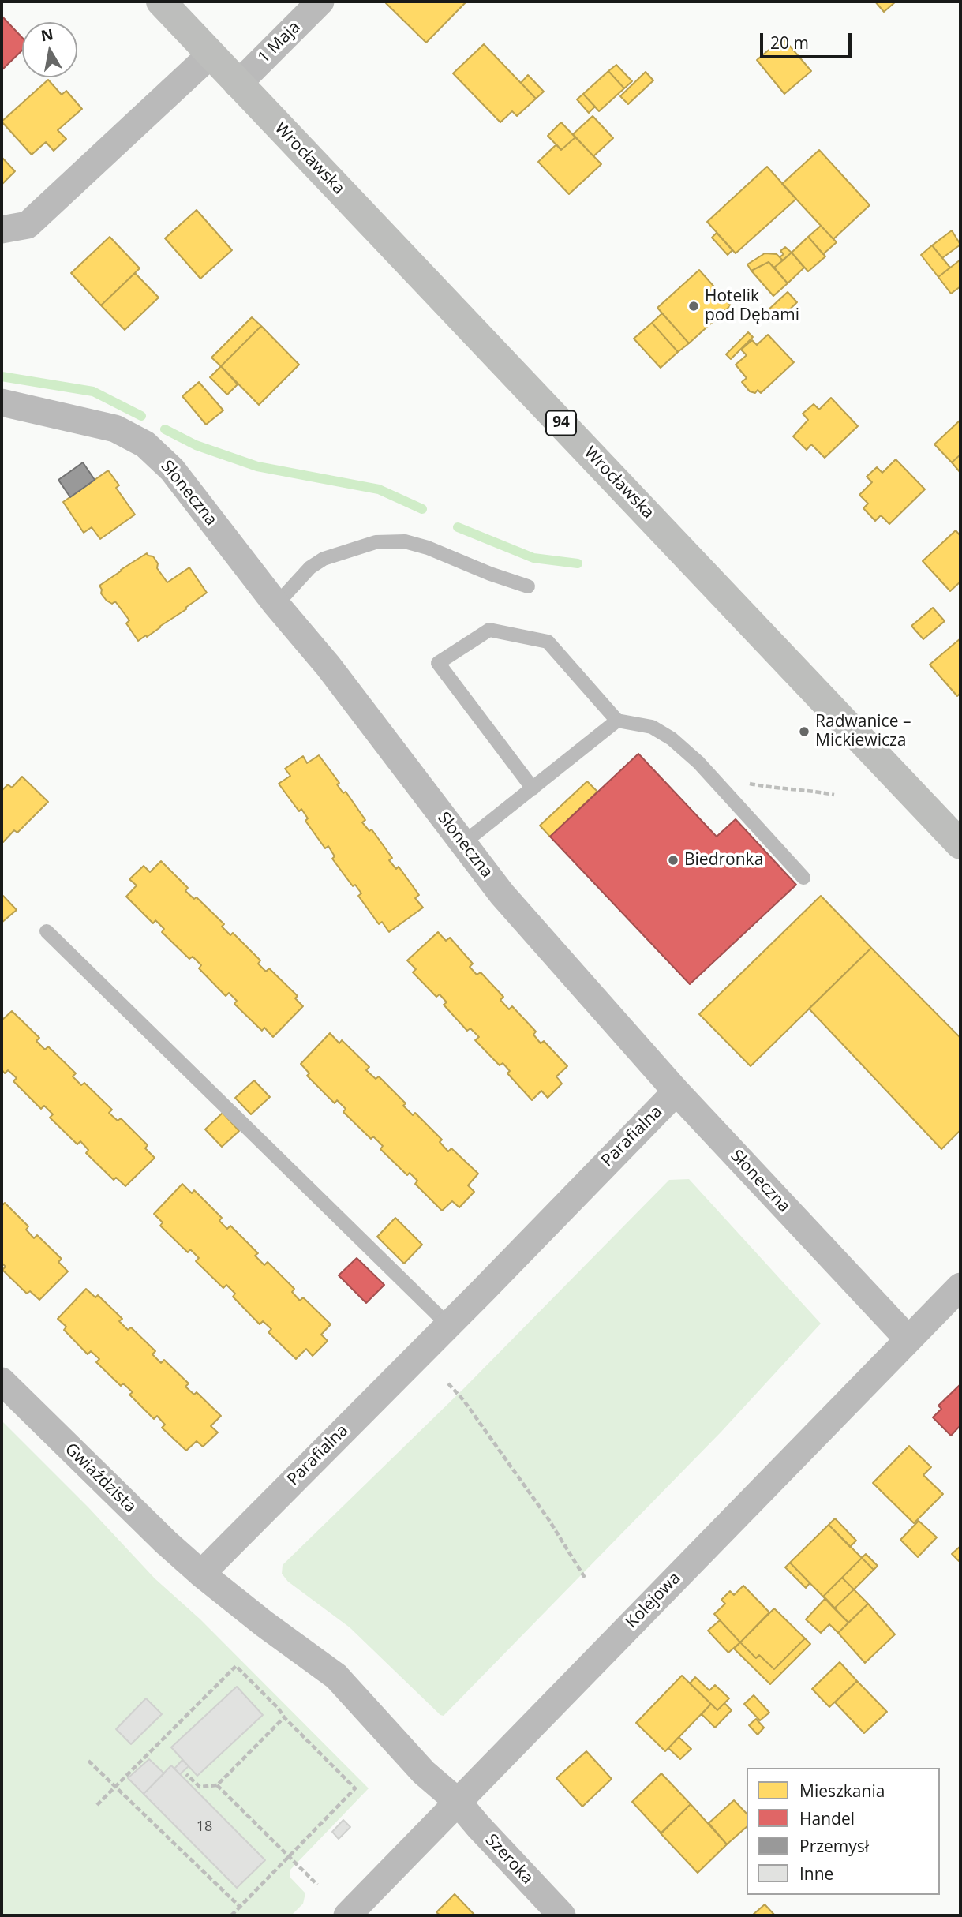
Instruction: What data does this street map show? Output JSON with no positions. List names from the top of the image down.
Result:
{
  "streets": {
    "main road": ["Wrocławska", "94"],
    "street": [
      "1 Maja",
      "Słoneczna",
      "Parafialna",
      "Gwiaździsta",
      "Kolejowa",
      "Szeroka"
    ]
  },
  "crossings": [
    ["1 Maja", "Wrocławska"],
    ["Słoneczna", "Parafialna"],
    ["Słoneczna", "Kolejowa"],
    ["Parafialna", "Gwiaździsta"],
    ["Kolejowa", "Szeroka"]
  ],
  "places": ["Hotelik pod Dębami", "Radwanice – Mickiewicza", "Biedronka"],
  "house_numbers": ["18"],
  "legend": [
    "Mieszkania",
    "Handel",
    "Przemysł",
    "Inne"
  ],
  "scale_bar": "20 m",
  "north": "top"
}
